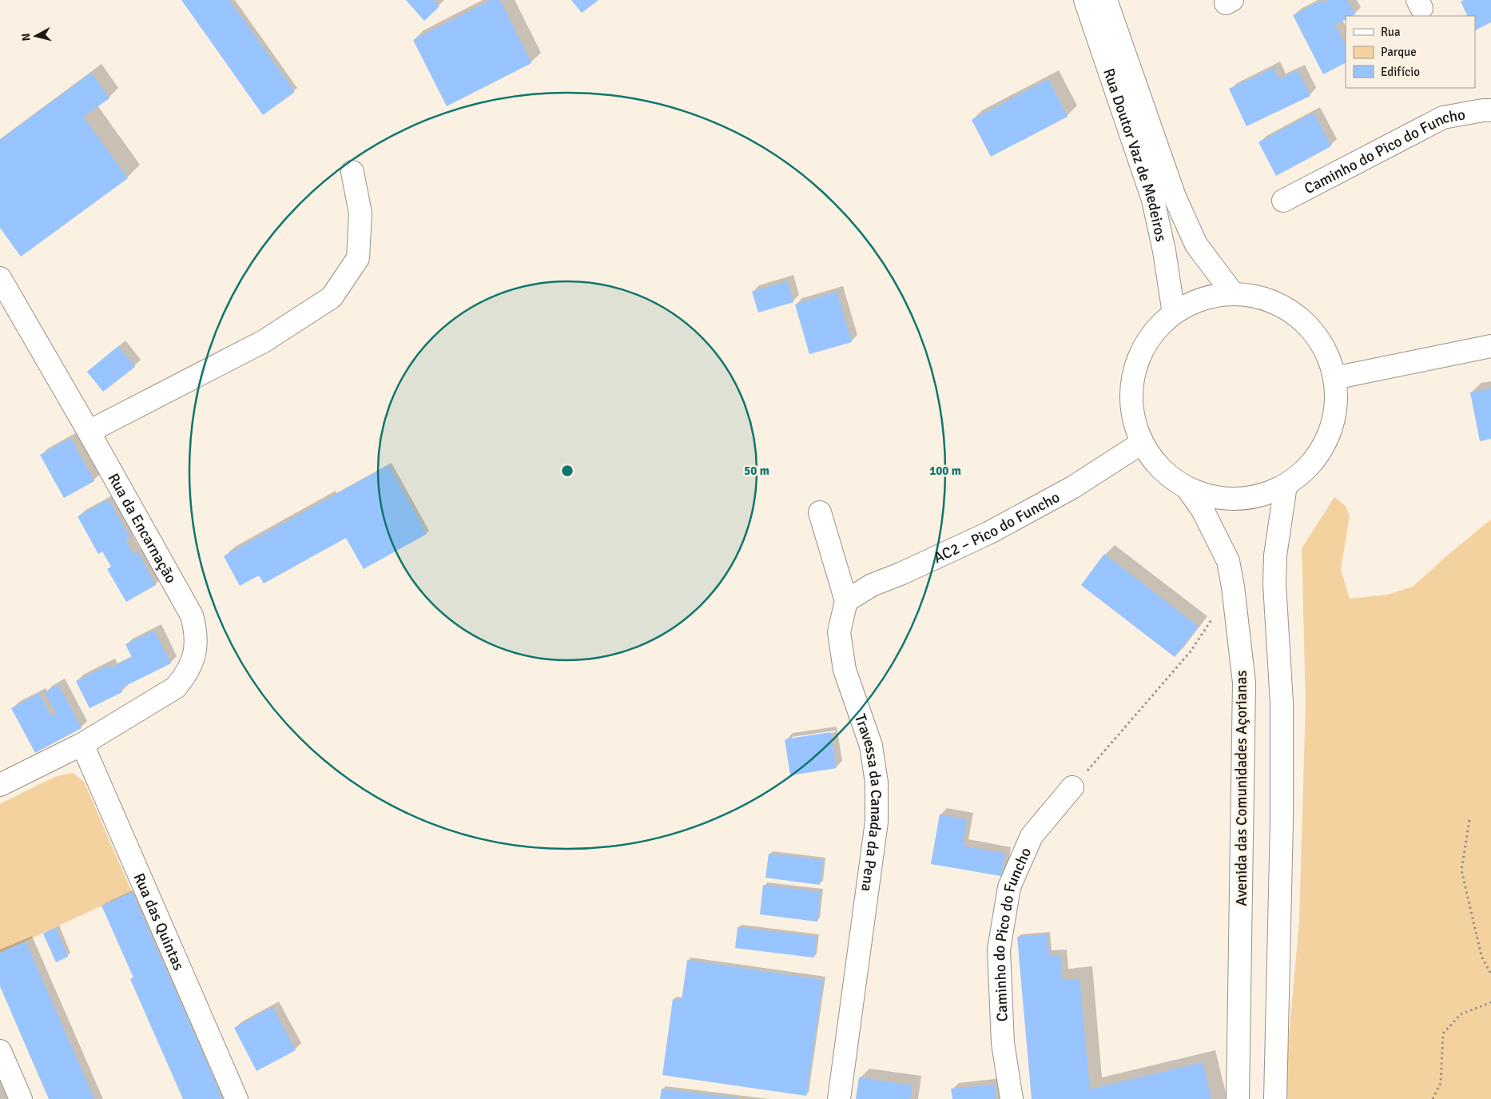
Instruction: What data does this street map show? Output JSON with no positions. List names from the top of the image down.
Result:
{
  "streets": {
    "street": [
      "Caminho do Pico do Funcho",
      "Rua Doutor Vaz de Medeiros",
      "AC2 – Pico do Funcho",
      "Rua da Encarnação",
      "Avenida das Comunidades Açorianas",
      "Travessa da Canada da Pena",
      "Rua das Quintas"
    ]
  },
  "crossings": [
    ["AC2 – Pico do Funcho", "Travessa da Canada da Pena"],
    ["Rua da Encarnação", "Rua das Quintas"]
  ],
  "legend": ["Rua", "Parque", "Edifício"],
  "north": "left",
  "rings": ["50 m", "100 m"]
}
